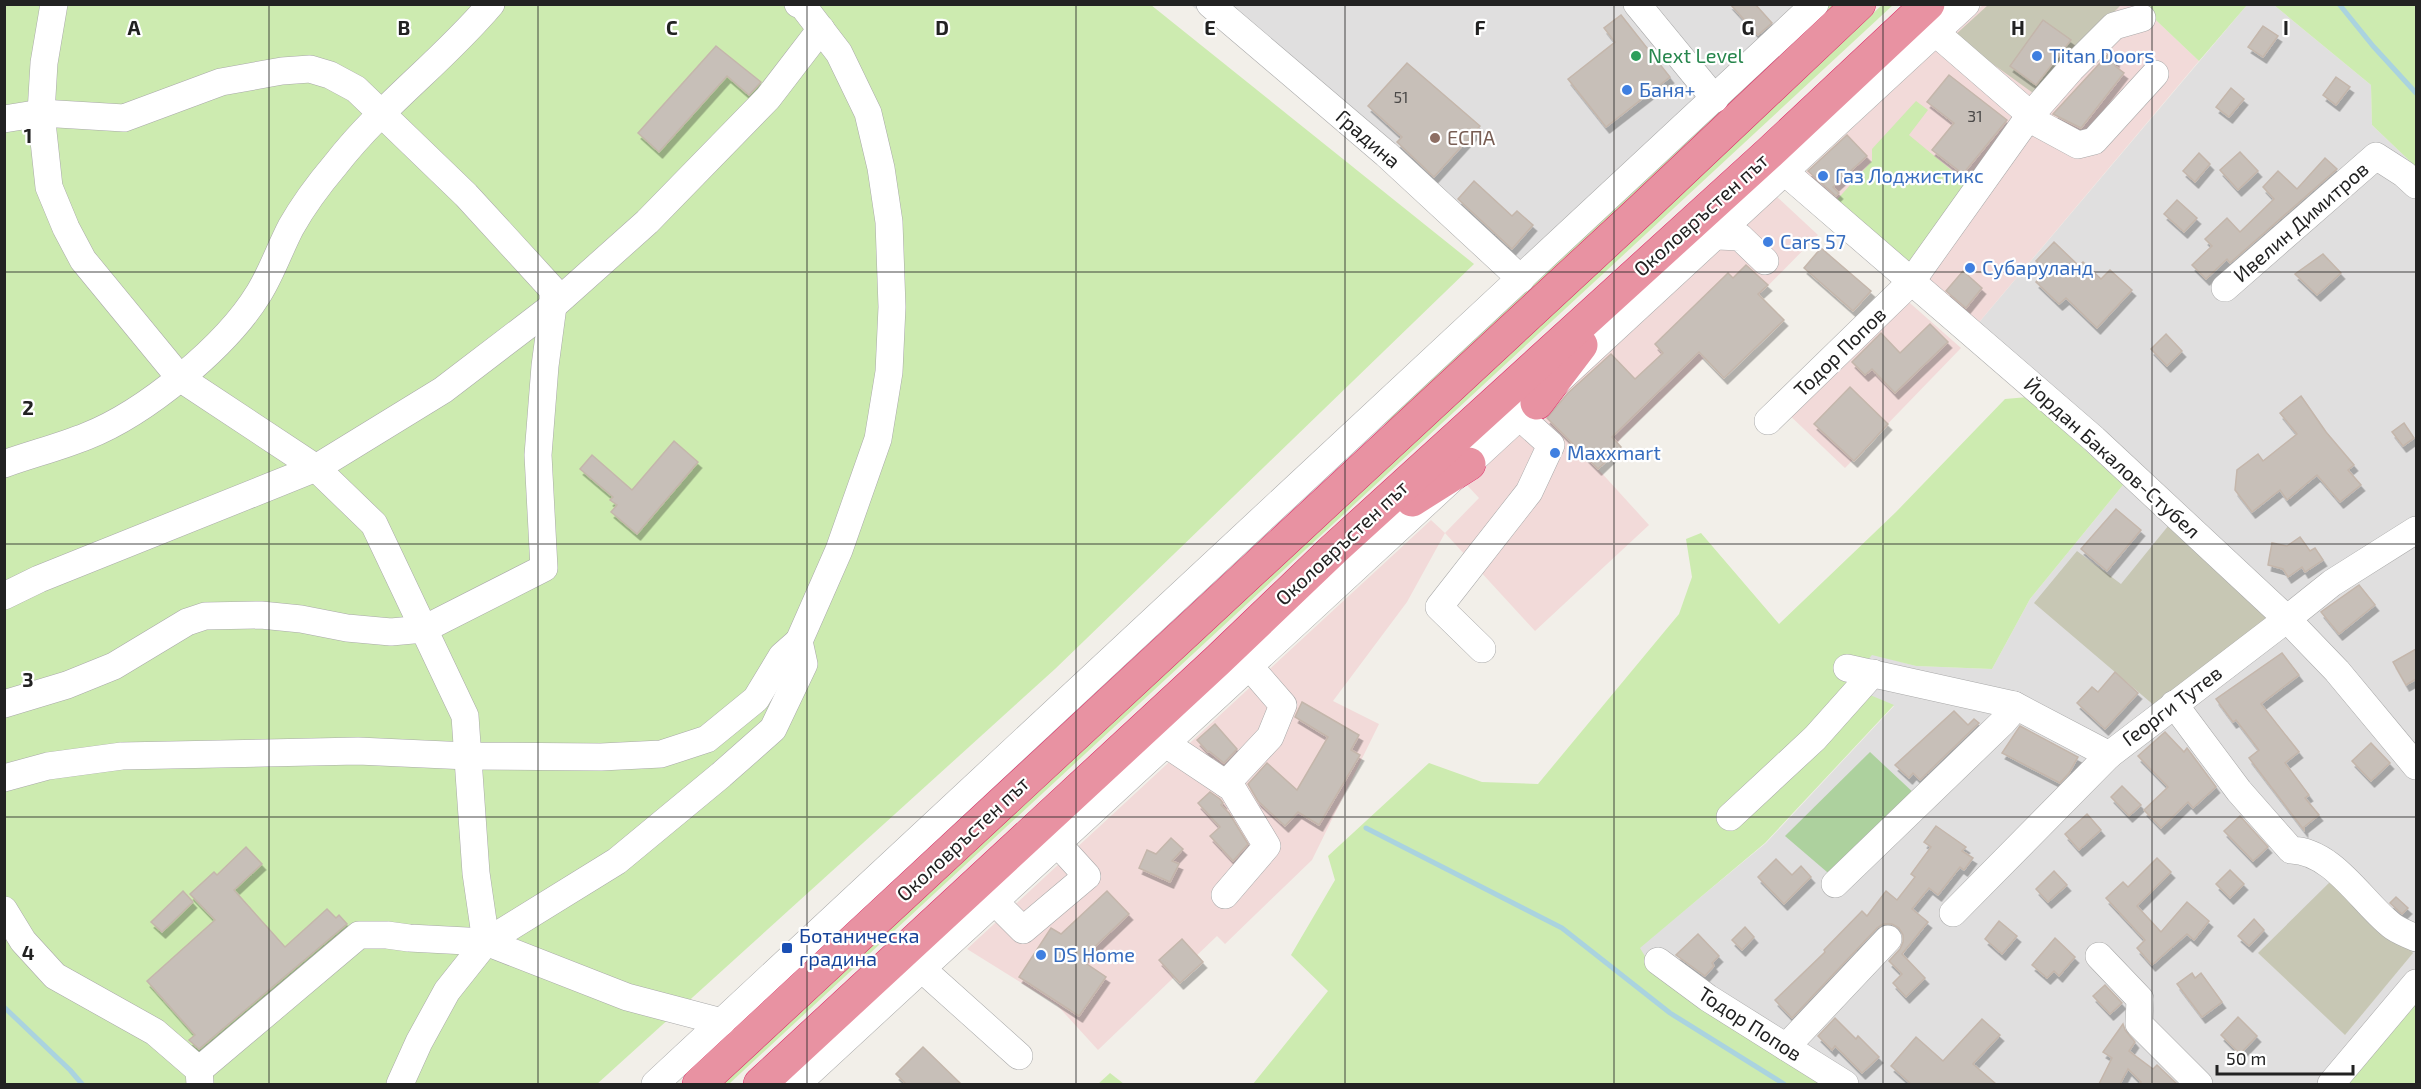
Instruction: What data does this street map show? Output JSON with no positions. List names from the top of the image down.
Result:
{
  "streets": {
    "highway": ["Околовръстен път"],
    "street": [
      "Градина",
      "Ивелин Димитров",
      "Тодор Попов",
      "Йордан Бакалов-Стубел",
      "Георги Тутев"
    ]
  },
  "crossings": [
    ["Тодор Попов", "Йордан Бакалов-Стубел"],
    ["Йордан Бакалов-Стубел", "Георги Тутев"]
  ],
  "places": {
    "other": [
      "Next Level",
      "Titan Doors",
      "Баня+",
      "ЕСПА",
      "Газ Лоджистикс",
      "Cars 57",
      "Субаруланд",
      "Maxxmart",
      "DS Home"
    ],
    "transit": ["Ботаническа градина"]
  },
  "house_numbers": ["51", "31"],
  "scale_bar": "50 m",
  "grid": {
    "columns": [
      "A",
      "B",
      "C",
      "D",
      "E",
      "F",
      "G",
      "H",
      "I"
    ],
    "rows": [
      "1",
      "2",
      "3",
      "4"
    ]
  }
}
